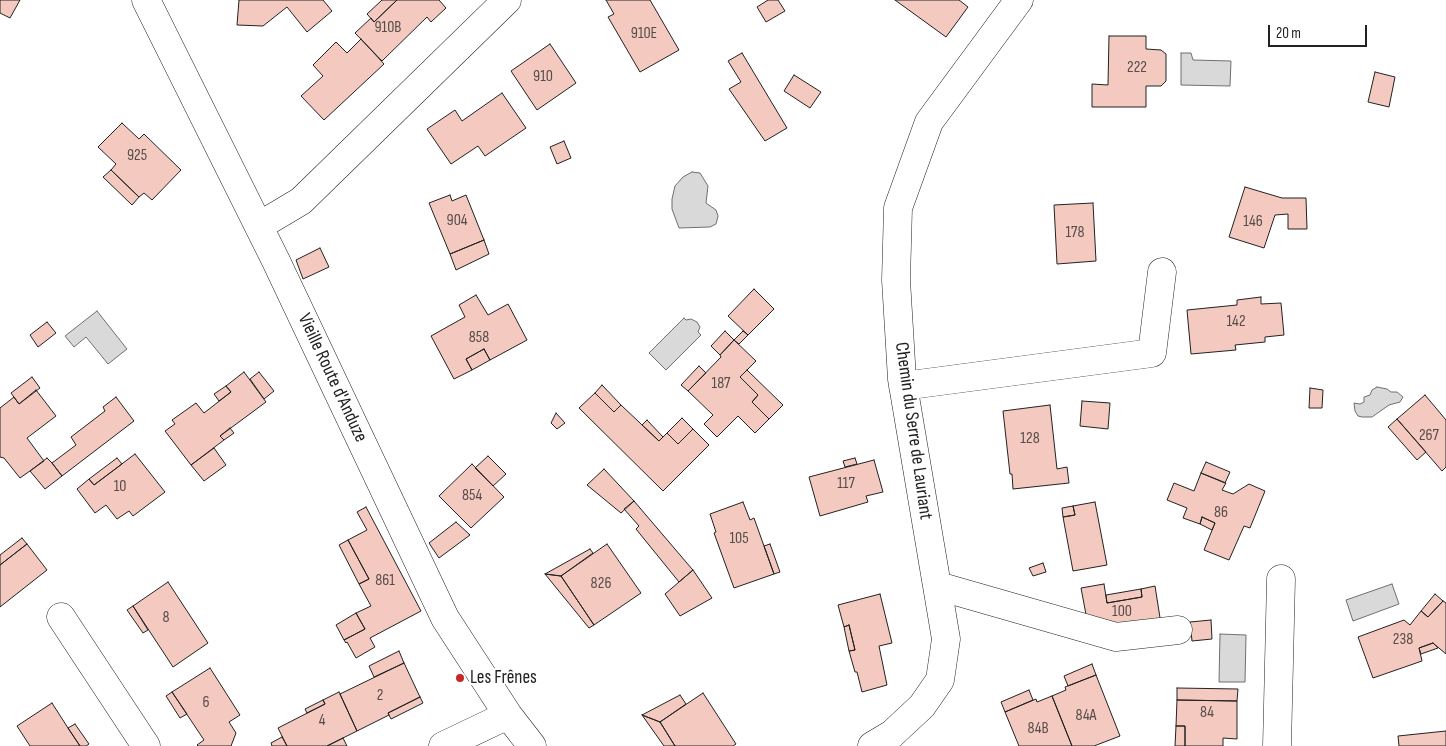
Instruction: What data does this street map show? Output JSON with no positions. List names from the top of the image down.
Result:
{
  "streets": {
    "street": ["Vieille Route d'Anduze", "Chemin du Serre de Lauriant"]
  },
  "places": ["Les Frênes"],
  "house_numbers": [
    "910B",
    "910E",
    "222",
    "910",
    "925",
    "904",
    "146",
    "178",
    "142",
    "858",
    "187",
    "267",
    "128",
    "117",
    "10",
    "854",
    "86",
    "105",
    "861",
    "826",
    "100",
    "8",
    "238",
    "2",
    "6",
    "84",
    "84A",
    "4",
    "84B"
  ],
  "scale_bar": "20 m"
}
